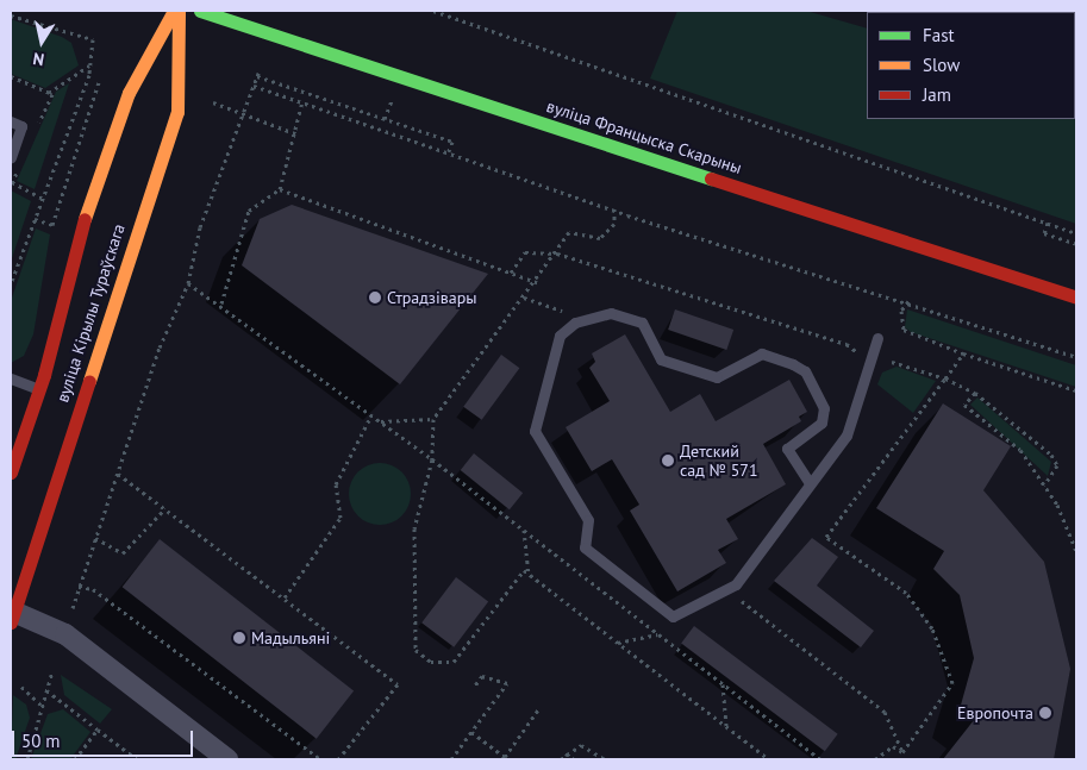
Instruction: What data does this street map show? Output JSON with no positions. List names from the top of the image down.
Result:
{
  "streets": {
    "main road": ["вуліца Францыска Скарыны", "вуліца Кірылы Тураўскага"]
  },
  "places": [
    "Страдзівары",
    "Детский сад № 571",
    "Мадыльяні",
    "Европочта"
  ],
  "legend": ["Fast", "Slow", "Jam"],
  "scale_bar": "50 m",
  "north": "bottom"
}
